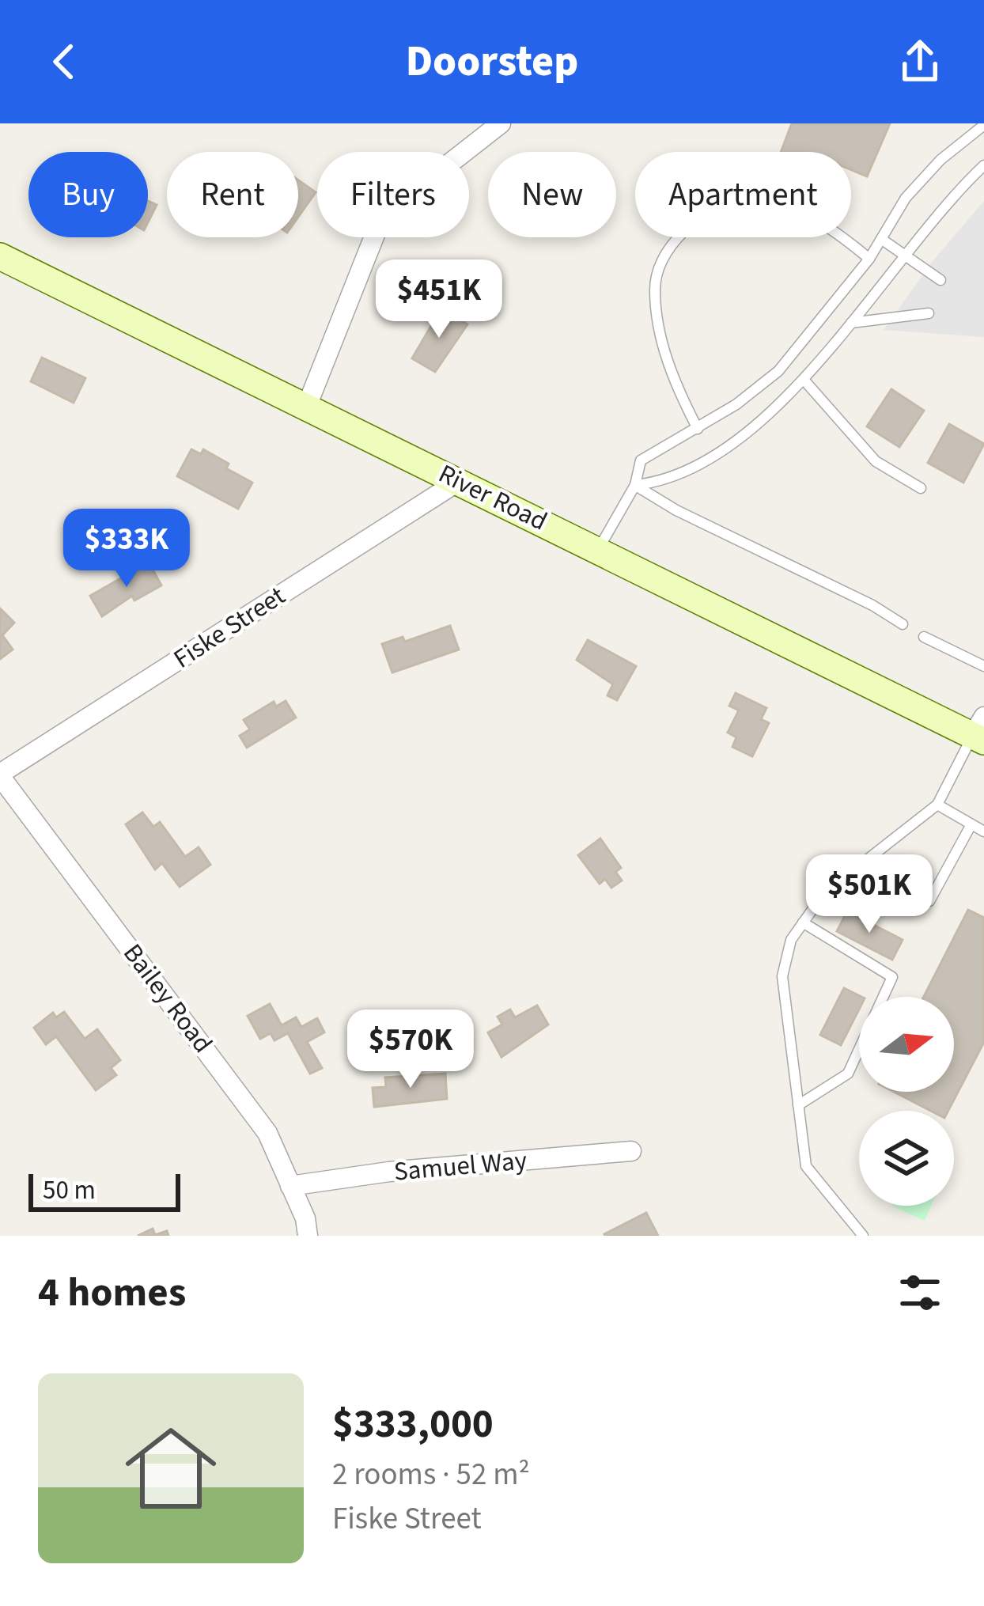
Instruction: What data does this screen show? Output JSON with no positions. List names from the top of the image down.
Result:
{
  "streets": {
    "main road": ["River Road"],
    "street": ["Fiske Street", "Bailey Road", "Samuel Way"]
  },
  "crossings": [
    ["River Road", "Fiske Street"],
    ["Fiske Street", "Bailey Road"],
    ["Bailey Road", "Samuel Way"]
  ],
  "scale_bar": "50 m",
  "north": "right",
  "page": {
    "header": "Doorstep",
    "chip": [
      "Buy",
      "Rent",
      "Filters",
      "New",
      "Apartment"
    ],
    "price": [
      "$451K",
      "$333K",
      "$501K",
      "$570K"
    ],
    "scale": "50 m",
    "heading": "4 homes",
    "list": [
      {
        "name": "$333,000",
        "note": "2 rooms · 52 m² · Fiske Street"
      }
    ]
  }
}
